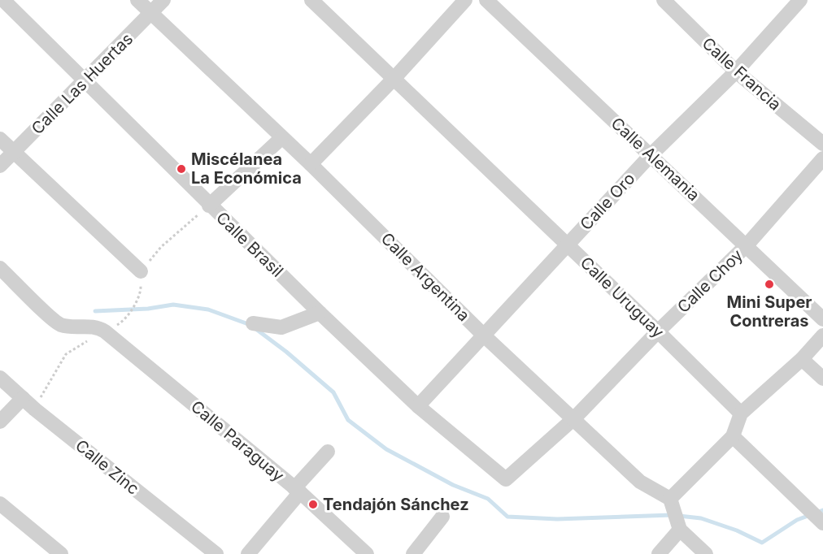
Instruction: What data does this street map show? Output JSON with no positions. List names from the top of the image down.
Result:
{
  "streets": {
    "street": [
      "Calle Francia",
      "Calle Las Huertas",
      "Calle Alemania",
      "Calle Oro",
      "Calle Brasil",
      "Calle Argentina",
      "Calle Choy",
      "Calle Uruguay",
      "Calle Paraguay",
      "Calle Zinc"
    ]
  },
  "crossings": [
    ["Calle Francia", "Calle Oro"],
    ["Calle Las Huertas", "Calle Brasil"],
    ["Calle Las Huertas", "Calle Argentina"],
    ["Calle Alemania", "Calle Oro"],
    ["Calle Alemania", "Calle Choy"],
    ["Calle Oro", "Calle Brasil"],
    ["Calle Oro", "Calle Argentina"],
    ["Calle Oro", "Calle Uruguay"],
    ["Calle Brasil", "Calle Choy"],
    ["Calle Argentina", "Calle Choy"],
    ["Calle Choy", "Calle Uruguay"]
  ],
  "places": ["Miscélanea La Económica", "Mini Super Contreras", "Tendajón Sánchez"]
}
